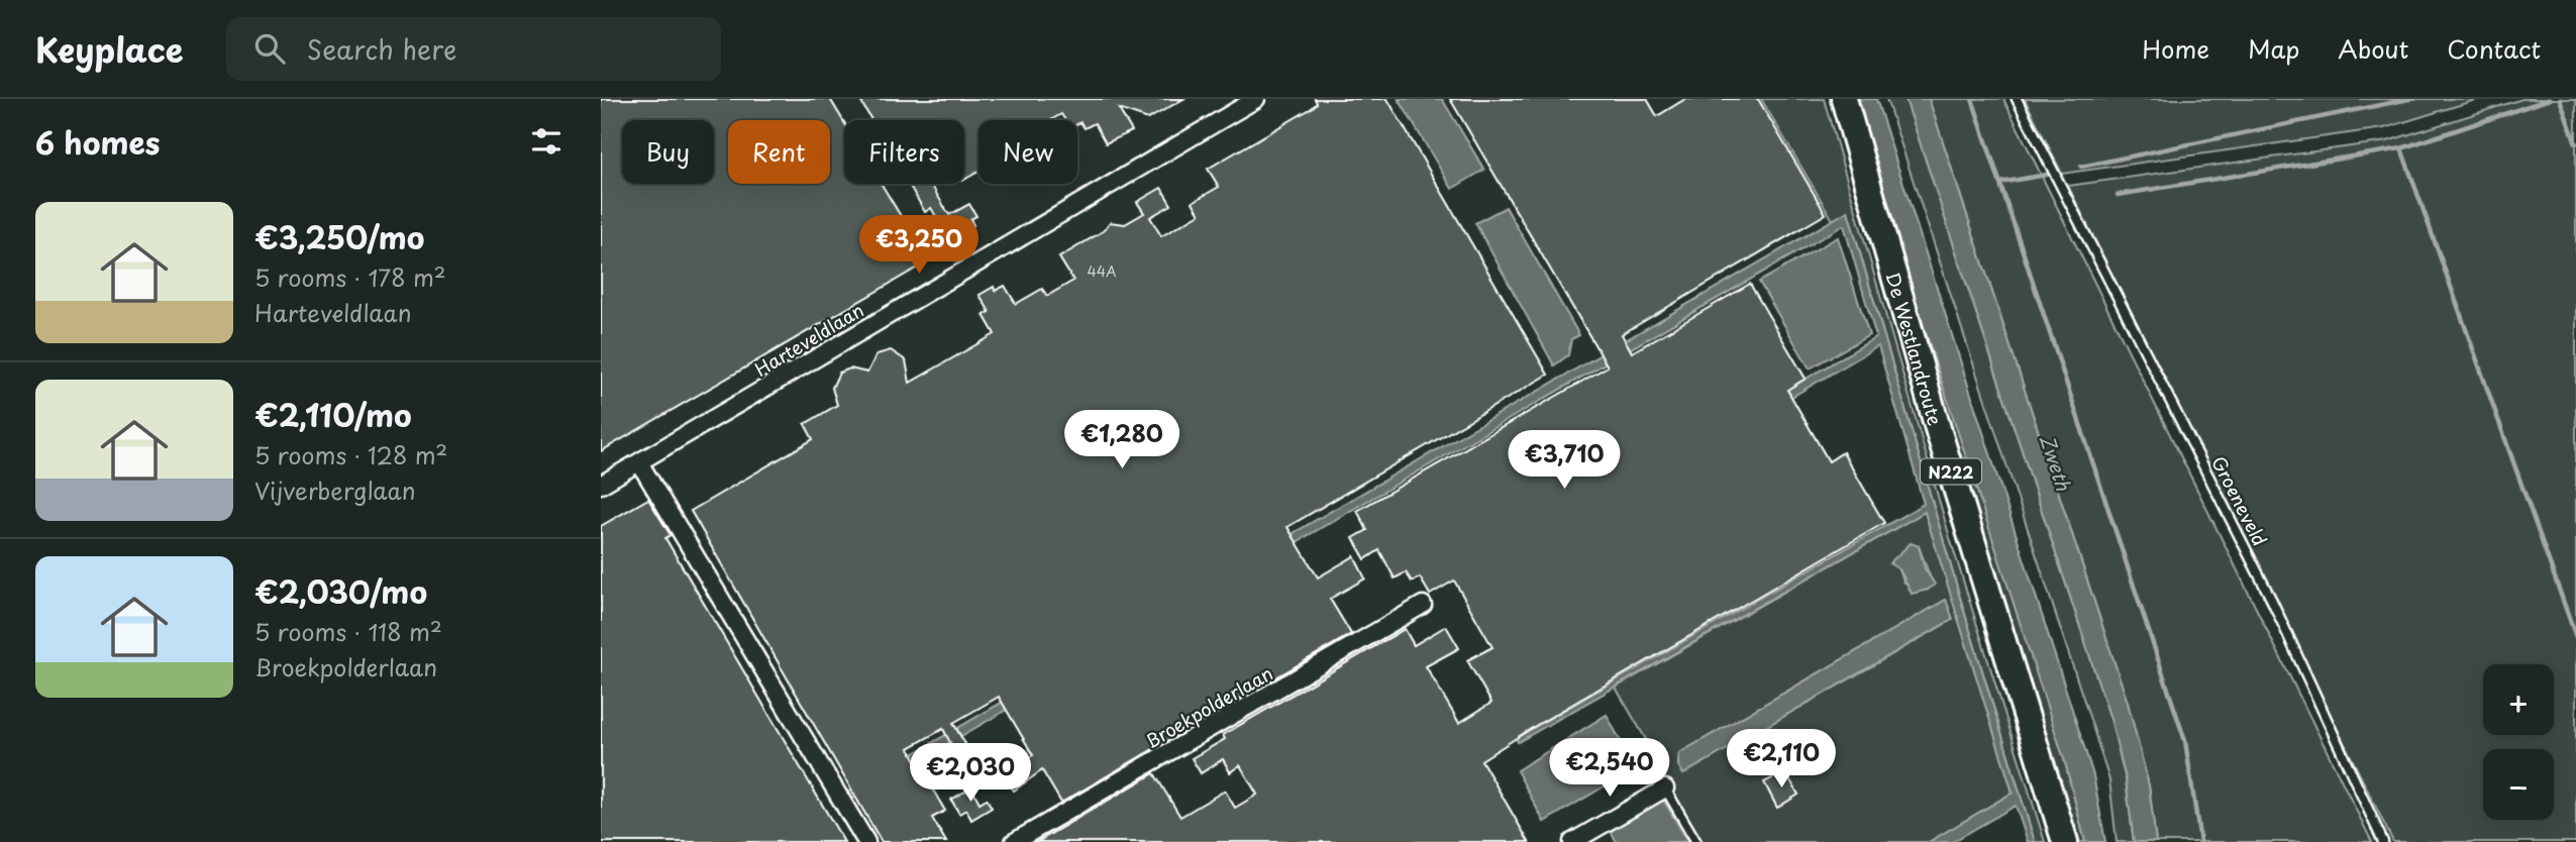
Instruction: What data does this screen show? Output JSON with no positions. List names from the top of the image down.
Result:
{
  "streets": {
    "main road": ["De Westlandroute", "N222"],
    "street": ["Harteveldlaan", "Broekpolderlaan"],
    "lane": ["Groeneveld"]
  },
  "water": ["Zweth"],
  "house_numbers": ["44A"],
  "page": {
    "header": "Keyplace",
    "search": "Search here",
    "nav": [
      "Home",
      "Map",
      "About",
      "Contact"
    ],
    "heading": "6 homes",
    "chip": [
      "Buy",
      "Rent",
      "Filters",
      "New"
    ],
    "list": [
      {
        "name": "€3,250/mo",
        "note": "5 rooms · 178 m² · Harteveldlaan"
      },
      {
        "name": "€2,110/mo",
        "note": "5 rooms · 128 m² · Vijverberglaan"
      },
      {
        "name": "€2,030/mo",
        "note": "5 rooms · 118 m² · Broekpolderlaan"
      }
    ],
    "price": [
      "€3,250",
      "€1,280",
      "€3,710",
      "€2,110",
      "€2,540",
      "€2,030"
    ],
    "map_buttons": ["+", "−"]
  }
}
